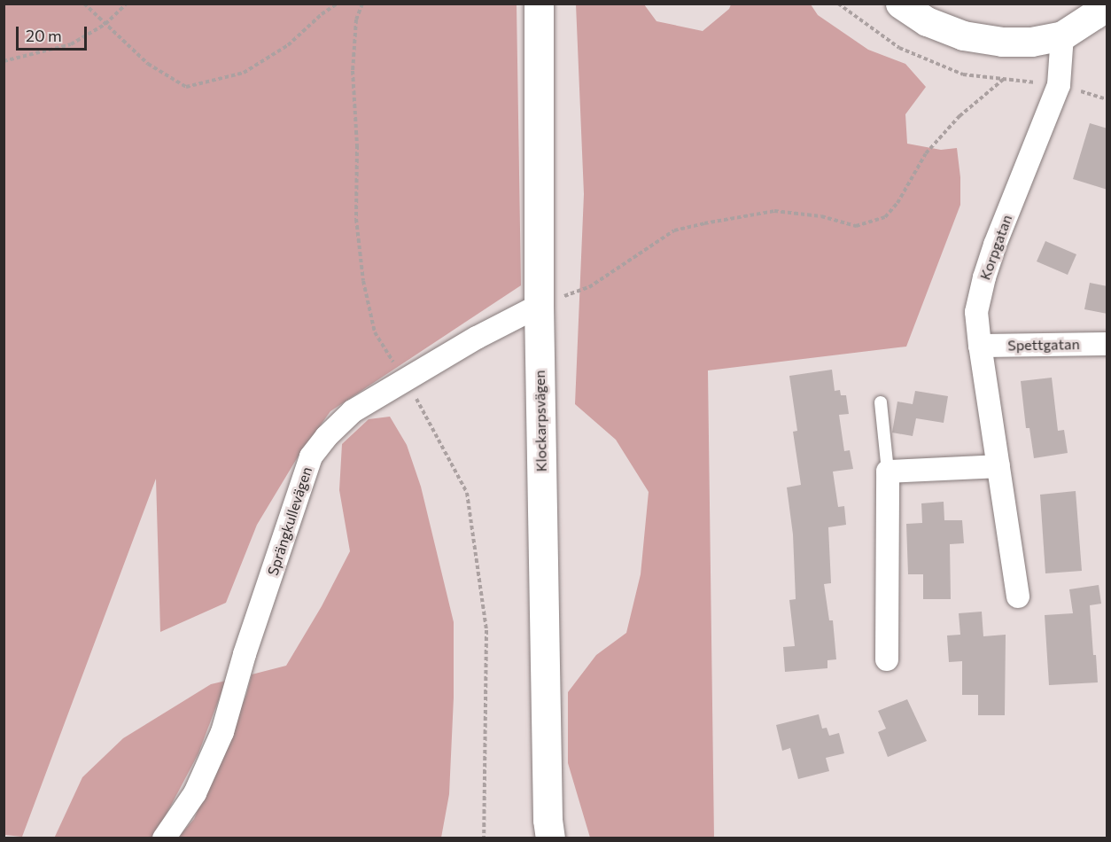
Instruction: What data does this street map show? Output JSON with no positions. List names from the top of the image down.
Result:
{
  "streets": {
    "street": [
      "Korpgatan",
      "Spettgatan",
      "Klockarpsvägen",
      "Sprängkullevägen"
    ]
  },
  "crossings": [
    ["Korpgatan", "Spettgatan"],
    ["Klockarpsvägen", "Sprängkullevägen"]
  ],
  "scale_bar": "20 m"
}
